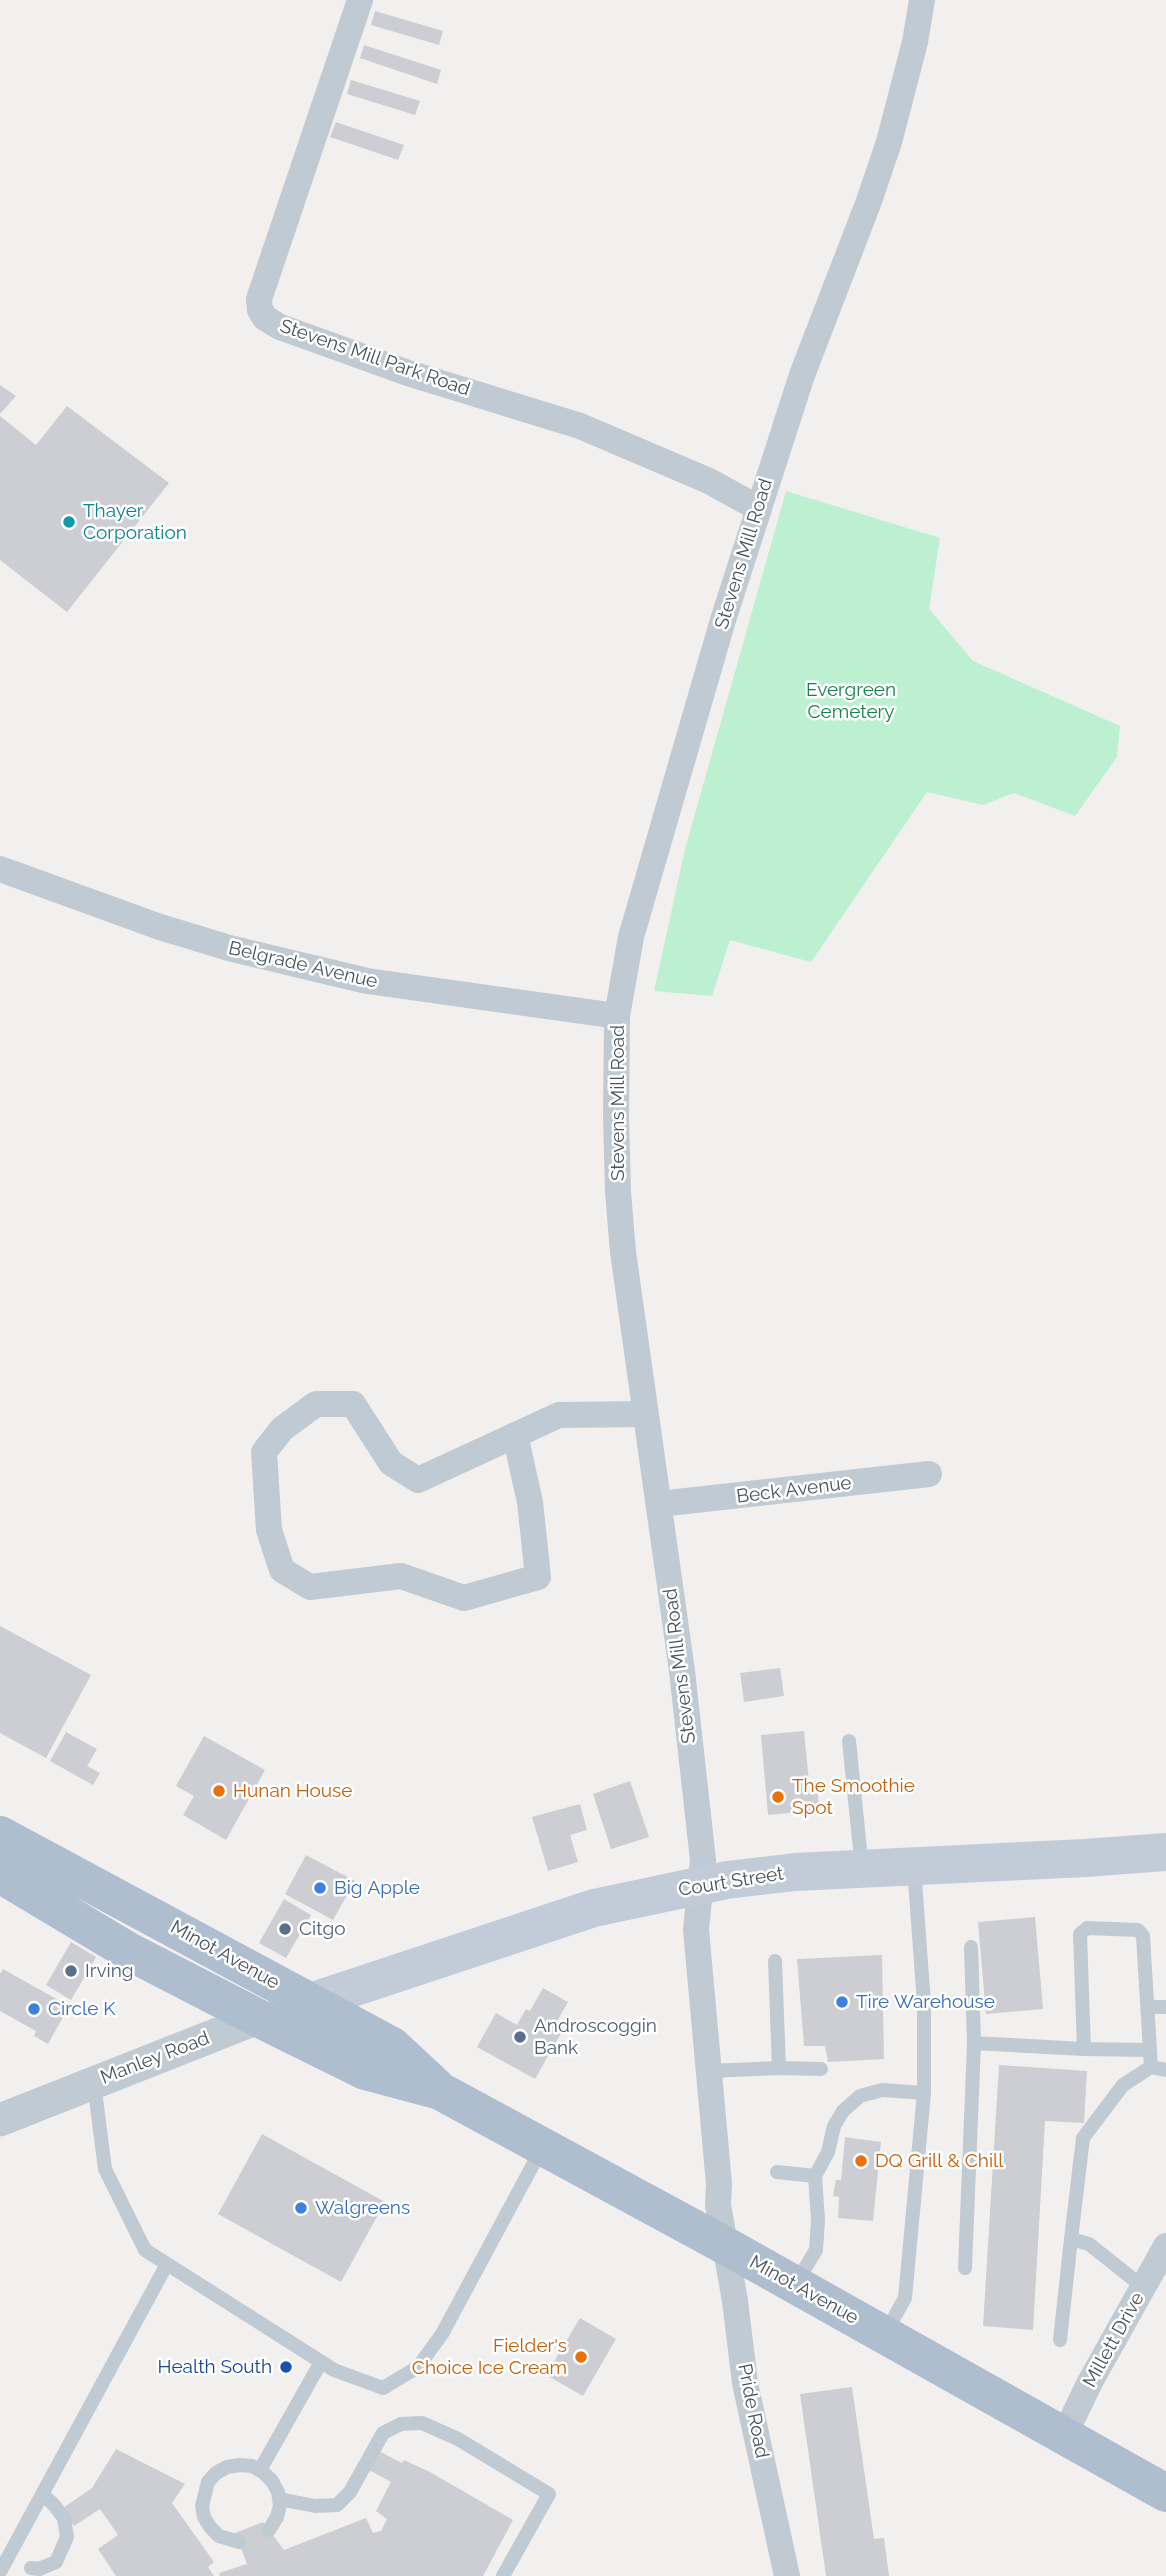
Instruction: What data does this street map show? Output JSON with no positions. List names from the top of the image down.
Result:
{
  "streets": {
    "main road": ["Court Street", "Minot Avenue", "Manley Road"],
    "street": [
      "Stevens Mill Park Road",
      "Stevens Mill Road",
      "Belgrade Avenue",
      "Beck Avenue",
      "Millett Drive",
      "Pride Road"
    ]
  },
  "crossings": [
    ["Stevens Mill Park Road", "Stevens Mill Road"],
    ["Stevens Mill Road", "Belgrade Avenue"],
    ["Stevens Mill Road", "Beck Avenue"],
    ["Stevens Mill Road", "Court Street"],
    ["Stevens Mill Road", "Minot Avenue"],
    ["Stevens Mill Road", "Pride Road"],
    ["Court Street", "Minot Avenue"],
    ["Court Street", "Manley Road"],
    ["Minot Avenue", "Manley Road"],
    ["Minot Avenue", "Millett Drive"],
    ["Minot Avenue", "Pride Road"]
  ],
  "parks": ["Evergreen Cemetery"],
  "places": [
    "Thayer Corporation",
    "Hunan House",
    "The Smoothie Spot",
    "Big Apple",
    "Citgo",
    "Irving",
    "Tire Warehouse",
    "Circle K",
    "Androscoggin Bank",
    "DQ Grill & Chill",
    "Walgreens",
    "Fielder's Choice Ice Cream",
    "Health South"
  ]
}
